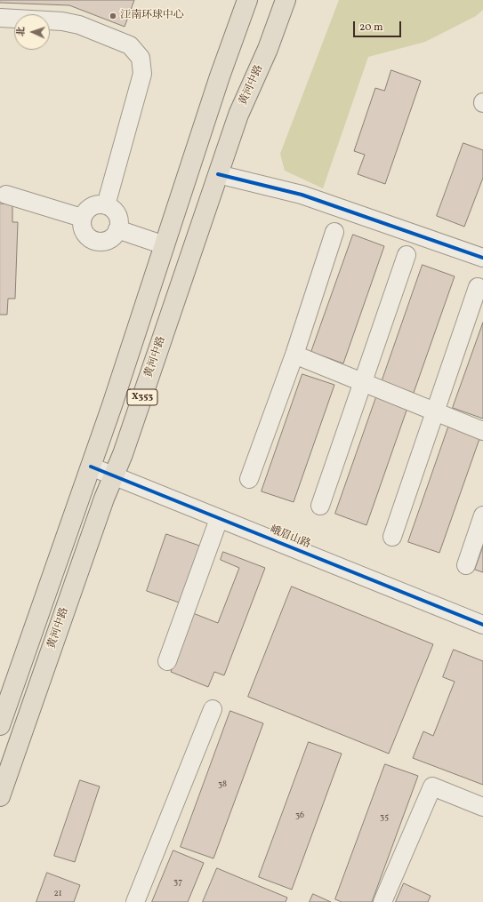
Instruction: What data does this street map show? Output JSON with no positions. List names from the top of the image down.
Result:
{
  "streets": {
    "main road": ["黄河中路", "X353"],
    "street": ["峨眉山路"]
  },
  "crossings": [
    ["黄河中路", "峨眉山路"],
    ["X353", "峨眉山路"]
  ],
  "places": ["江南环球中心"],
  "house_numbers": [
    "38",
    "36",
    "35",
    "37",
    "21"
  ],
  "scale_bar": "20 m",
  "north": "left"
}
